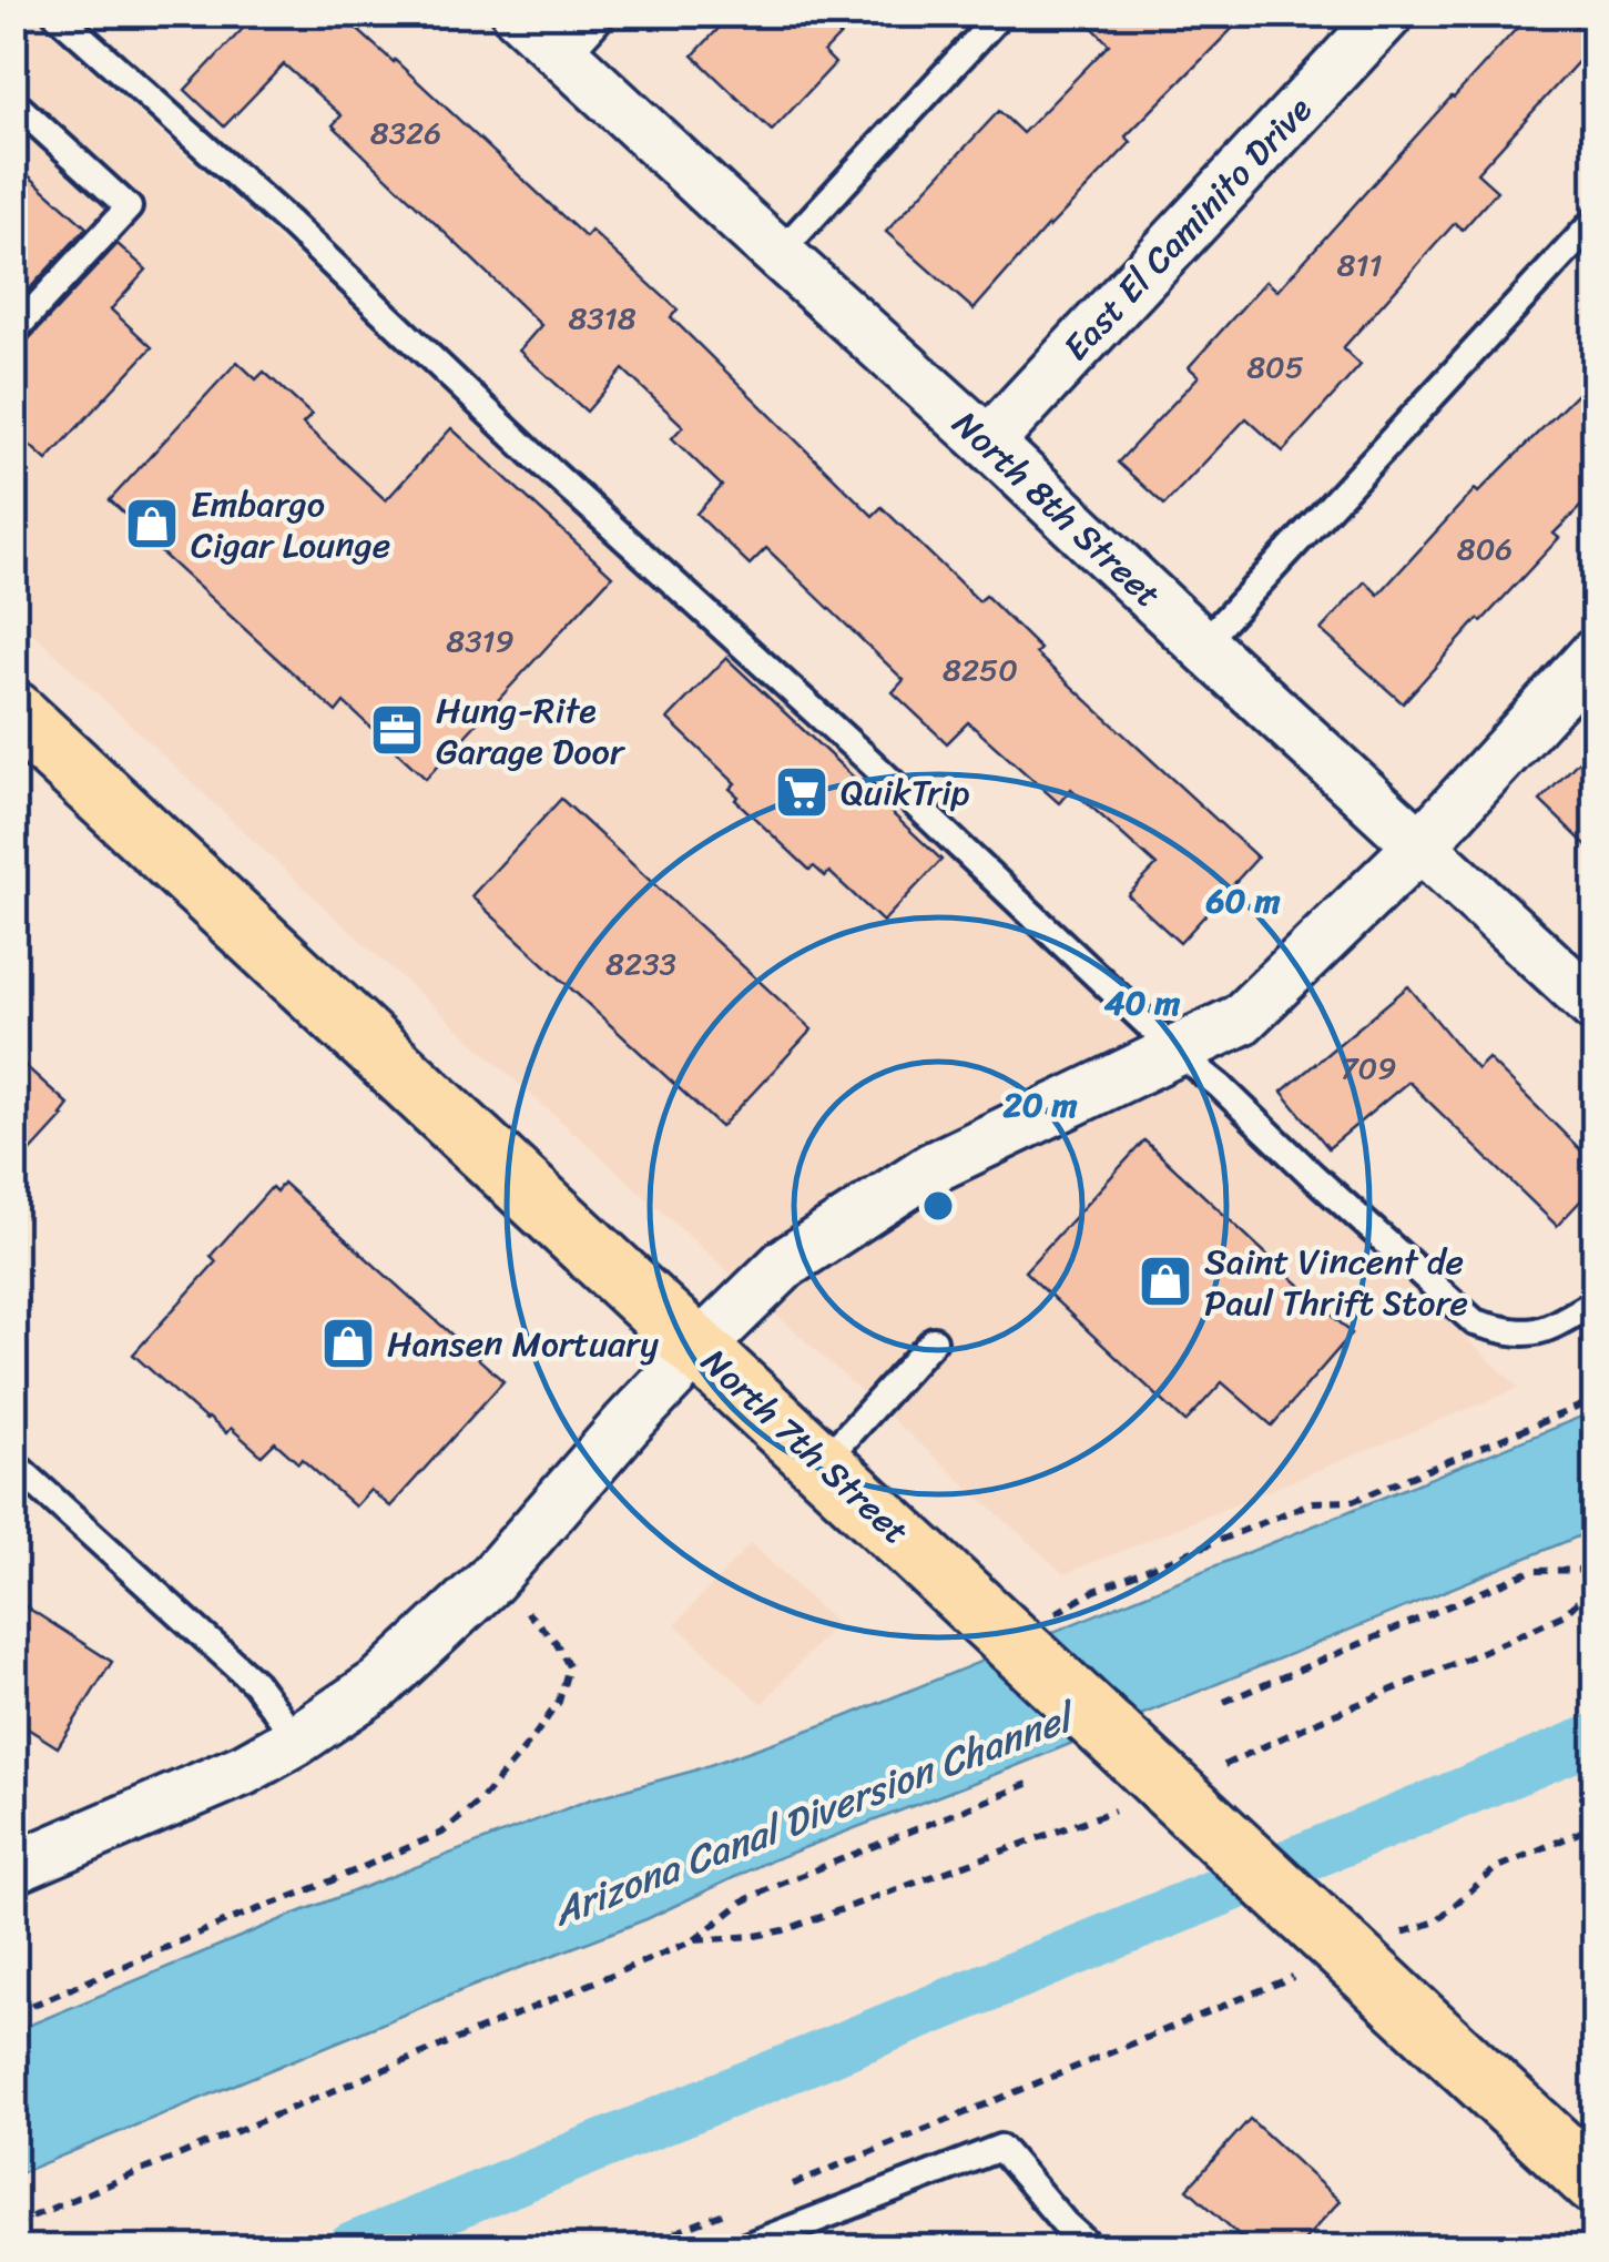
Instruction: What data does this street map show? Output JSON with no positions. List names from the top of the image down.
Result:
{
  "streets": {
    "main road": ["North 7th Street"],
    "street": ["East El Caminito Drive", "North 8th Street"]
  },
  "crossings": [
    ["East El Caminito Drive", "North 8th Street"]
  ],
  "water": ["Arizona Canal Diversion Channel"],
  "places": {
    "shop": ["Embargo Cigar Lounge", "Saint Vincent de Paul Thrift Store", "Hansen Mortuary"],
    "office": ["Hung-Rite Garage Door"],
    "supermarket": ["QuikTrip"]
  },
  "house_numbers": [
    "8326",
    "811",
    "8318",
    "805",
    "806",
    "8319",
    "8250",
    "8233",
    "709"
  ],
  "rings": ["60 m", "40 m", "20 m"]
}
